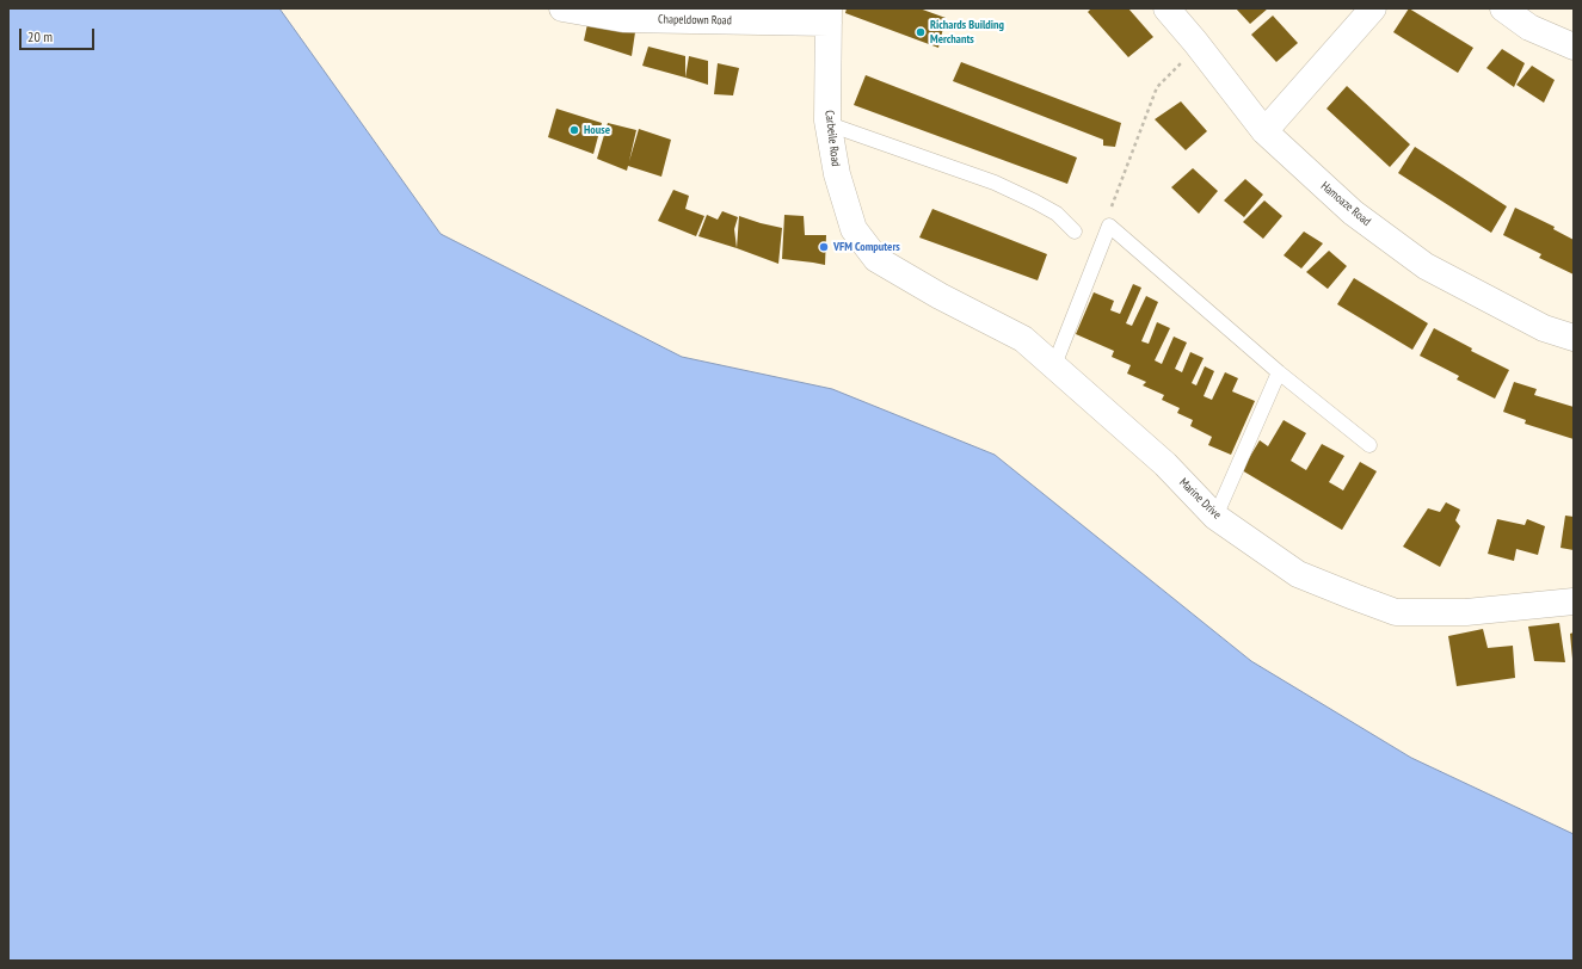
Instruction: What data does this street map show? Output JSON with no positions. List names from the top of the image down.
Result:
{
  "streets": {
    "street": [
      "Chapeldown Road",
      "Carbeile Road",
      "Hamoaze Road",
      "Marine Drive"
    ]
  },
  "crossings": [
    ["Chapeldown Road", "Carbeile Road"],
    ["Carbeile Road", "Marine Drive"]
  ],
  "places": ["Richards Building Merchants", "House", "VFM Computers"],
  "scale_bar": "20 m"
}
